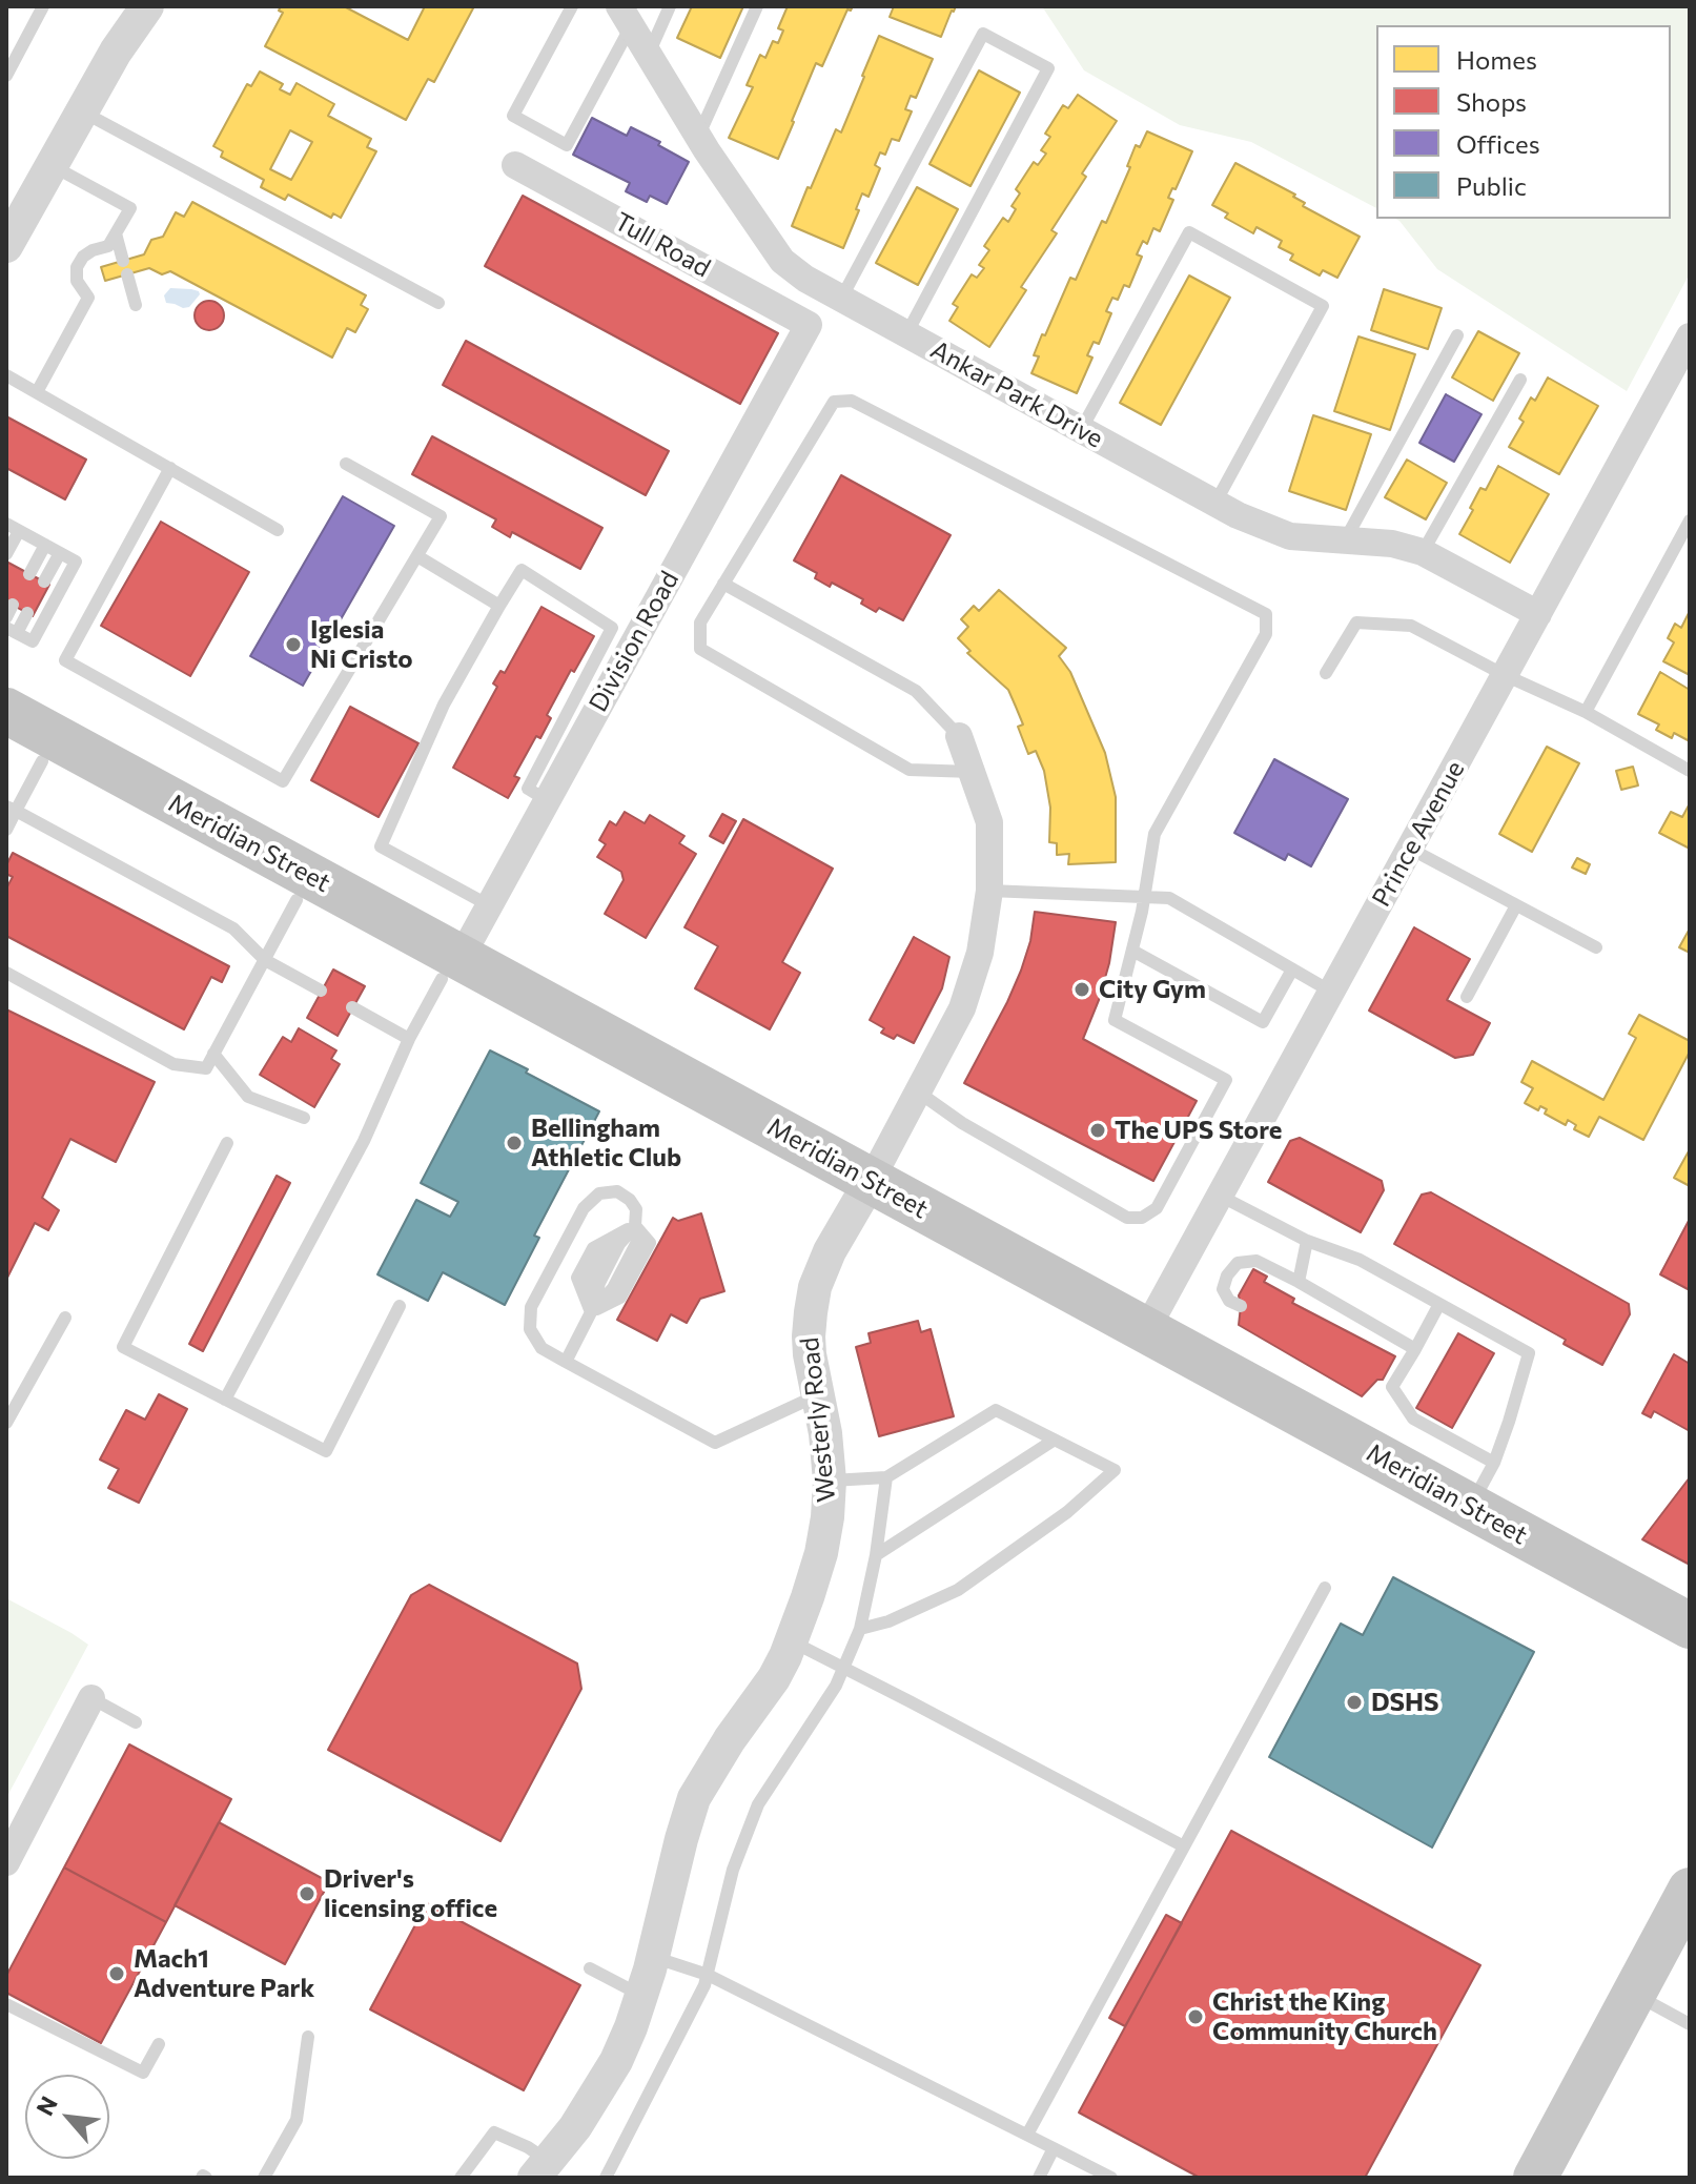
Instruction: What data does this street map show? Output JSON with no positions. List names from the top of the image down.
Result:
{
  "streets": {
    "highway": ["Meridian Street"],
    "street": [
      "Tull Road",
      "Ankar Park Drive",
      "Division Road",
      "Prince Avenue",
      "Westerly Road"
    ]
  },
  "crossings": [
    ["Tull Road", "Division Road"],
    ["Ankar Park Drive", "Prince Avenue"],
    ["Division Road", "Meridian Street"],
    ["Prince Avenue", "Meridian Street"],
    ["Meridian Street", "Westerly Road"]
  ],
  "places": [
    "Iglesia Ni Cristo",
    "City Gym",
    "The UPS Store",
    "Bellingham Athletic Club",
    "DSHS",
    "Driver's licensing office",
    "Mach1 Adventure Park",
    "Christ the King Community Church"
  ],
  "legend": [
    "Homes",
    "Shops",
    "Offices",
    "Public"
  ],
  "north": "top left"
}
